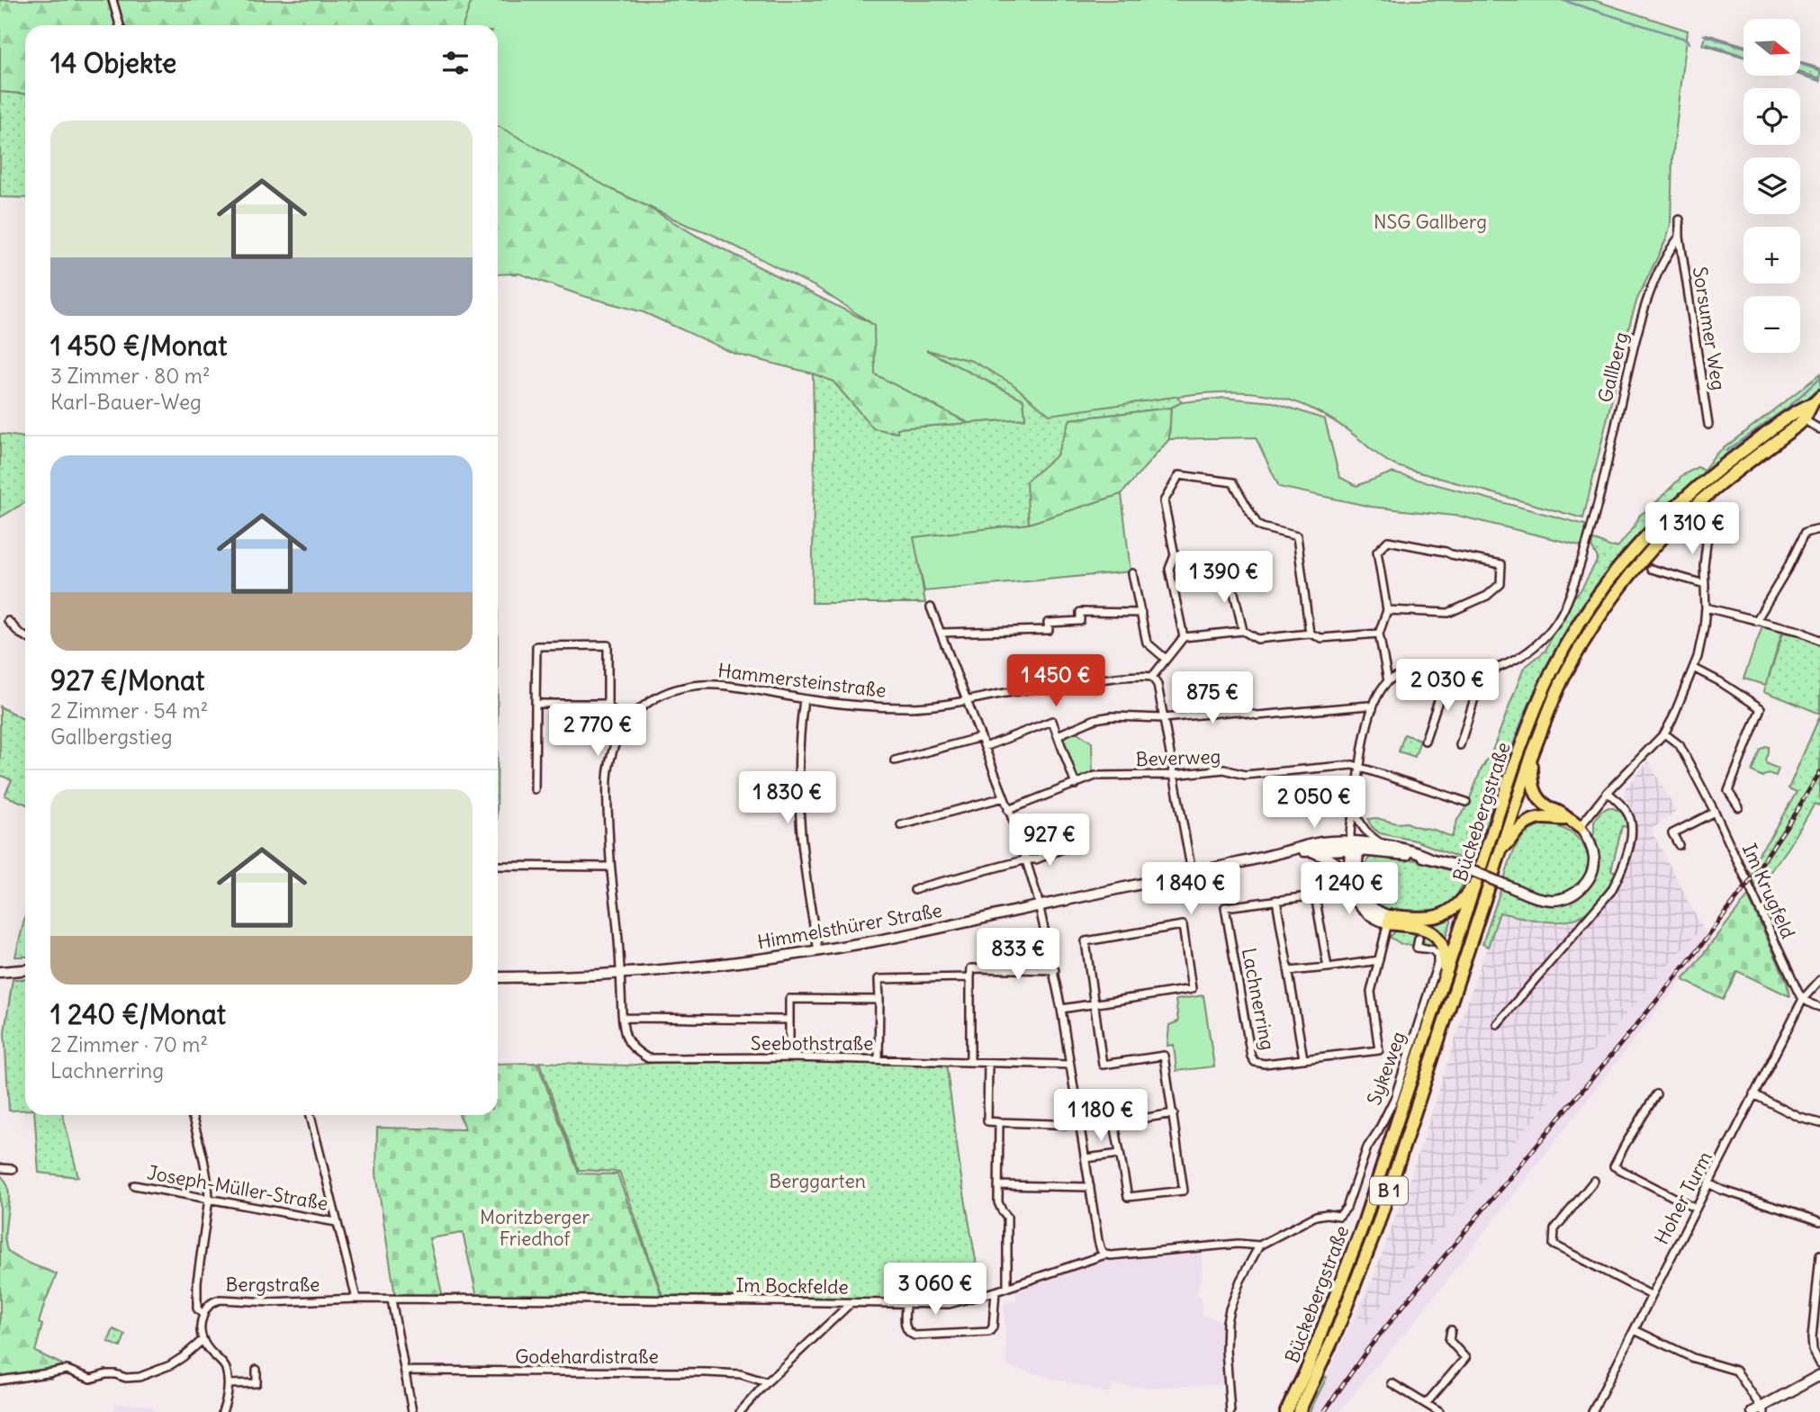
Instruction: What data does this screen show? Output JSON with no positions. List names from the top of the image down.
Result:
{
  "streets": {
    "highway": ["Bückebergstraße", "B 1"],
    "street": [
      "Sorsumer Weg",
      "Gallberg",
      "Hammersteinstraße",
      "Beverweg",
      "Im Krugfeld",
      "Himmelsthürer Straße",
      "Lachnerring",
      "Seebothstraße",
      "Sykeweg",
      "Joseph-Müller-Straße",
      "Hoher Turm",
      "Bergstraße",
      "Im Bockfelde",
      "Godehardistraße"
    ]
  },
  "crossings": [
    ["Sorsumer Weg", "Gallberg"],
    ["Hammersteinstraße", "Himmelsthürer Straße"],
    ["Hammersteinstraße", "Seebothstraße"],
    ["Im Krugfeld", "Hoher Turm"],
    ["Himmelsthürer Straße", "Seebothstraße"],
    ["Sykeweg", "Im Bockfelde"],
    ["Bergstraße", "Im Bockfelde"]
  ],
  "parks": ["NSG Gallberg", "Berggarten", "Moritzberger Friedhof"],
  "north": "right",
  "page": {
    "map_buttons": ["+", "−"],
    "heading": "14 Objekte",
    "list": [
      {
        "name": "1 450 €/Monat",
        "note": "3 Zimmer · 80 m² · Karl-Bauer-Weg"
      },
      {
        "name": "927 €/Monat",
        "note": "2 Zimmer · 54 m² · Gallbergstieg"
      },
      {
        "name": "1 240 €/Monat",
        "note": "2 Zimmer · 70 m² · Lachnerring"
      }
    ],
    "price": [
      "1 310 €",
      "1 390 €",
      "1 450 €",
      "2 030 €",
      "875 €",
      "2 770 €",
      "1 830 €",
      "2 050 €",
      "927 €",
      "1 840 €",
      "1 240 €",
      "833 €",
      "1 180 €",
      "3 060 €"
    ]
  }
}
